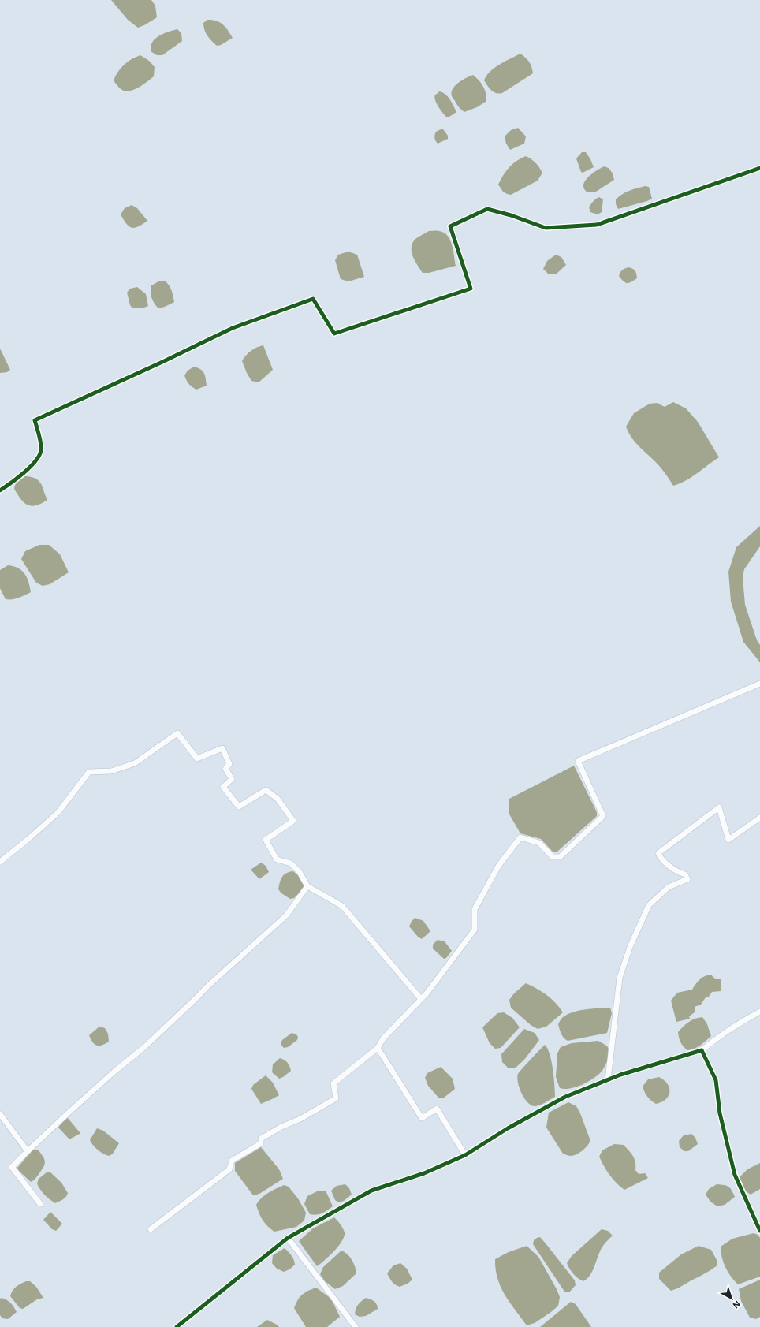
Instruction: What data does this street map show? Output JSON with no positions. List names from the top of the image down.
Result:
{
  "north": "bottom right"
}
